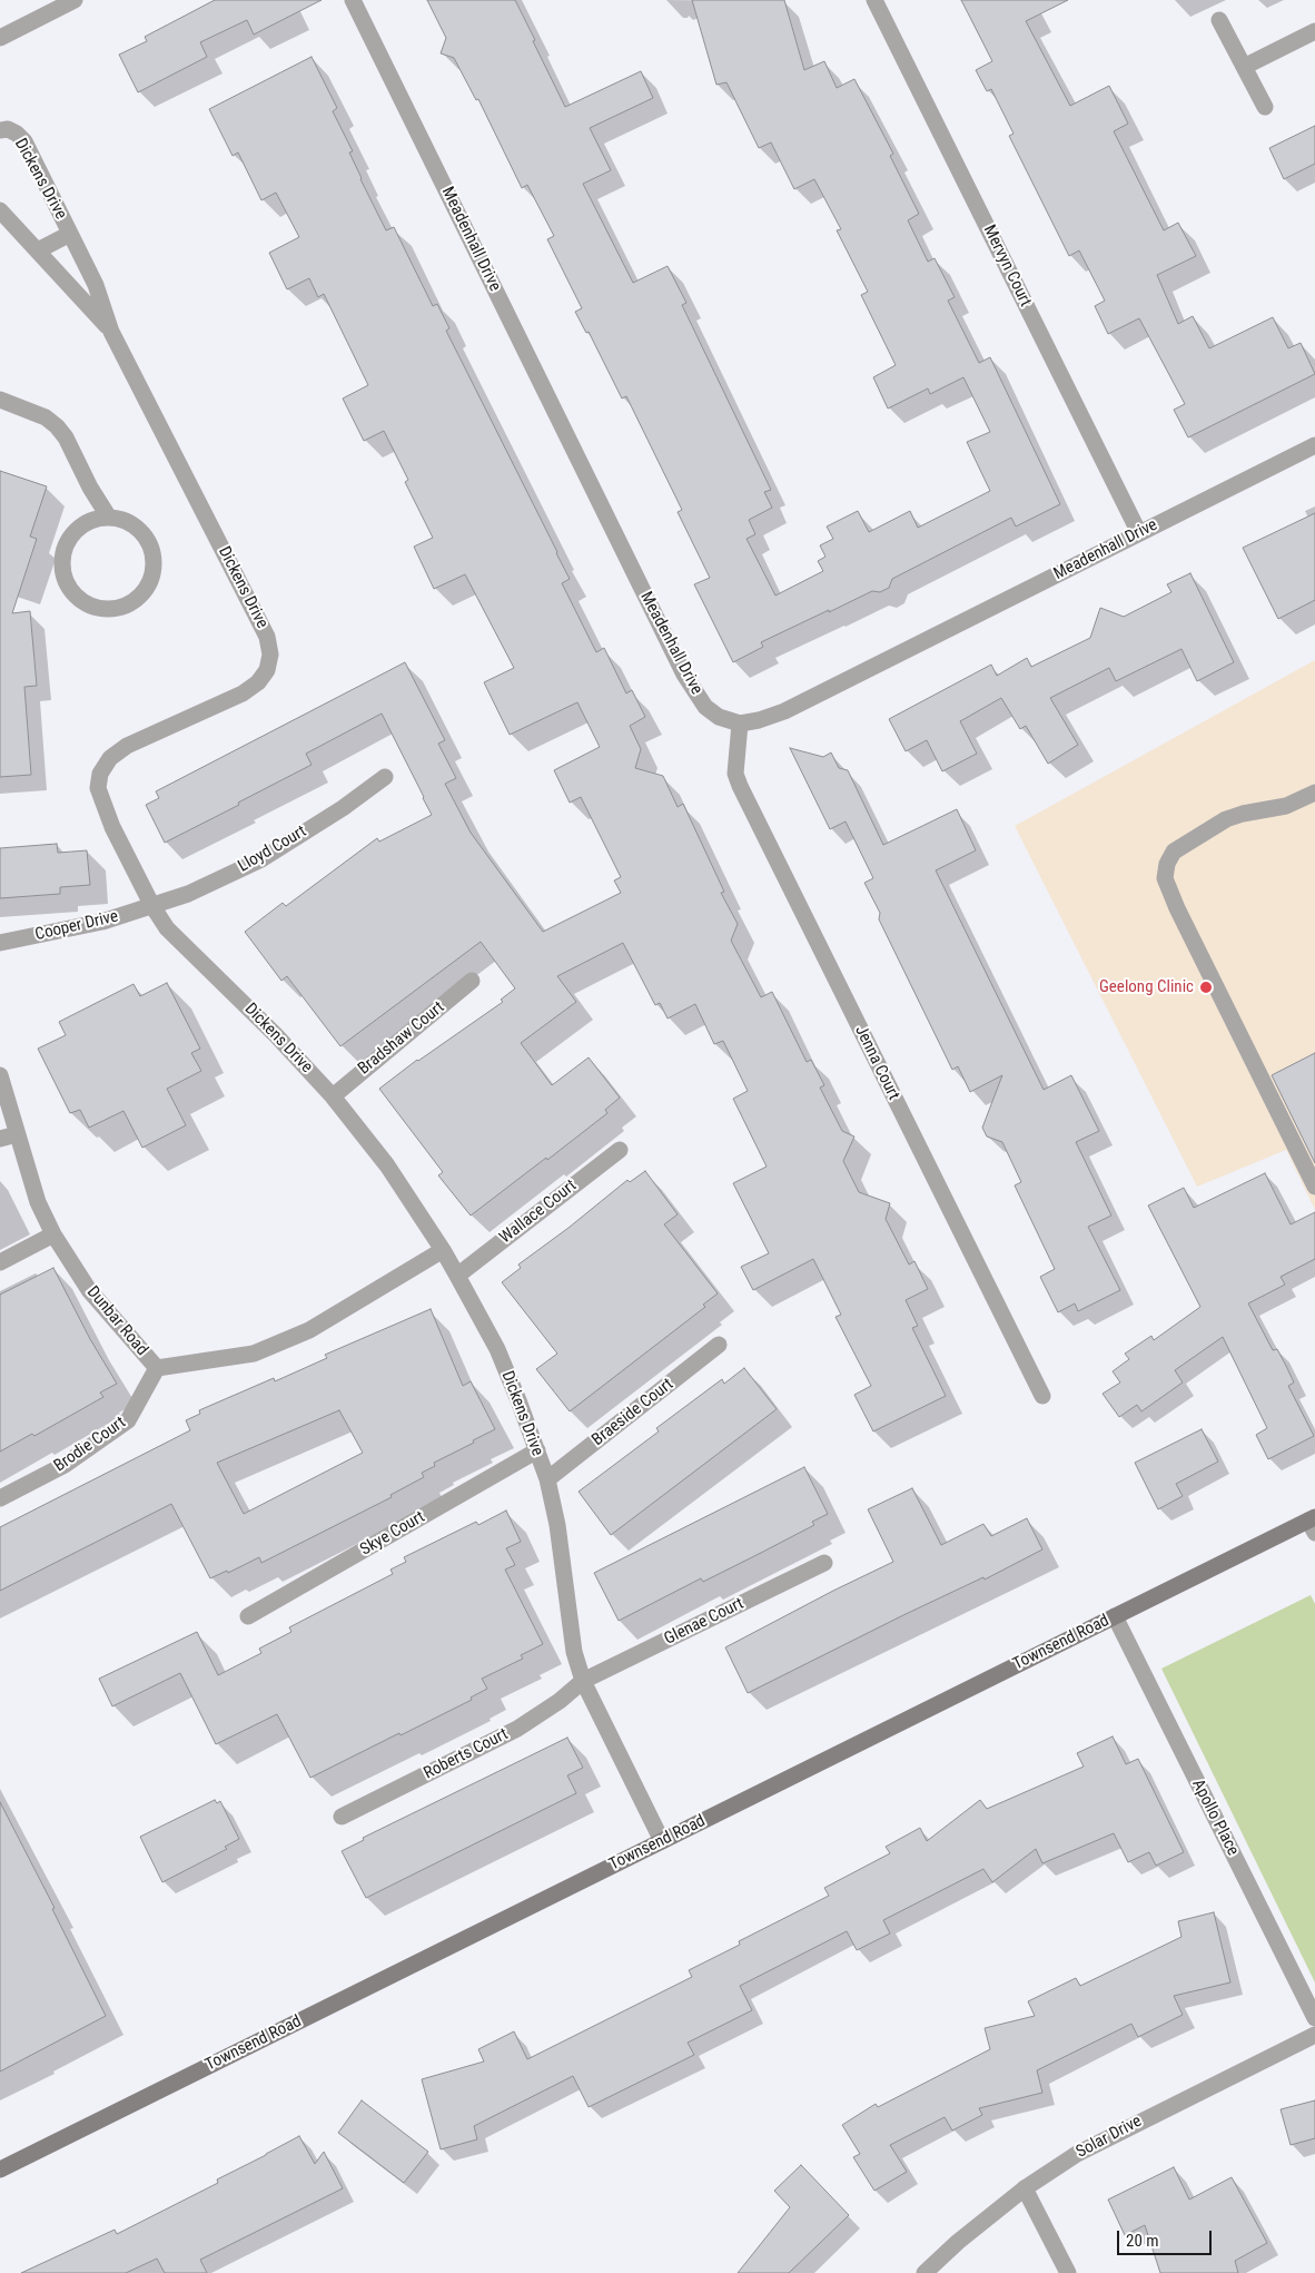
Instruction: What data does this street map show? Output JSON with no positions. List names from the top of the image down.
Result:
{
  "streets": {
    "main road": ["Townsend Road"],
    "street": [
      "Dickens Drive",
      "Meadenhall Drive",
      "Mervyn Court",
      "Lloyd Court",
      "Cooper Drive",
      "Bradshaw Court",
      "Jenna Court",
      "Wallace Court",
      "Dunbar Road",
      "Braeside Court",
      "Brodie Court",
      "Skye Court",
      "Glenae Court",
      "Roberts Court",
      "Apollo Place",
      "Solar Drive"
    ]
  },
  "crossings": [
    ["Dickens Drive", "Lloyd Court"],
    ["Dickens Drive", "Cooper Drive"],
    ["Dickens Drive", "Bradshaw Court"],
    ["Dickens Drive", "Wallace Court"],
    ["Dickens Drive", "Dunbar Road"],
    ["Dickens Drive", "Braeside Court"],
    ["Dickens Drive", "Skye Court"],
    ["Dickens Drive", "Glenae Court"],
    ["Dickens Drive", "Townsend Road"],
    ["Dickens Drive", "Roberts Court"],
    ["Meadenhall Drive", "Mervyn Court"],
    ["Meadenhall Drive", "Jenna Court"],
    ["Lloyd Court", "Cooper Drive"],
    ["Dunbar Road", "Brodie Court"],
    ["Glenae Court", "Roberts Court"],
    ["Townsend Road", "Apollo Place"]
  ],
  "places": ["Geelong Clinic"],
  "scale_bar": "20 m"
}
